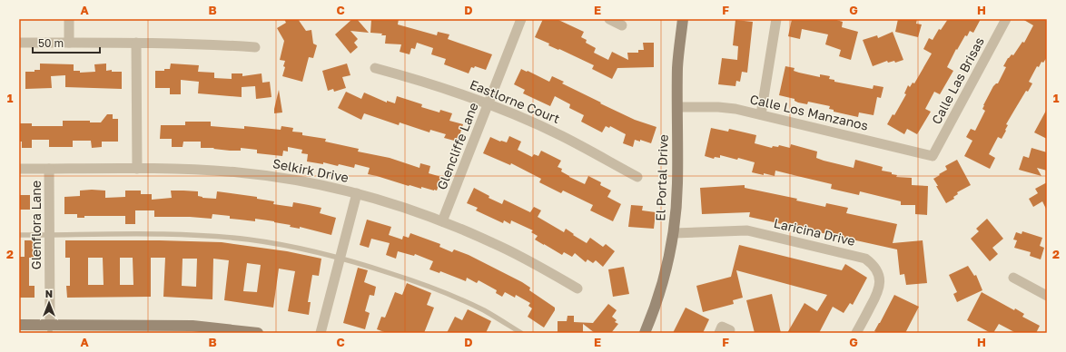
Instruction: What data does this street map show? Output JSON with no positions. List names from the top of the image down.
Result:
{
  "streets": {
    "street": [
      "Calle Las Brisas",
      "Eastlorne Court",
      "Calle Los Manzanos",
      "Glencliffe Lane",
      "Selkirk Drive",
      "El Portal Drive",
      "Glenflora Lane",
      "Laricina Drive"
    ]
  },
  "crossings": [
    ["Calle Las Brisas", "Calle Los Manzanos"],
    ["Eastlorne Court", "Glencliffe Lane"],
    ["Calle Los Manzanos", "El Portal Drive"],
    ["Glencliffe Lane", "Selkirk Drive"],
    ["Selkirk Drive", "Glenflora Lane"],
    ["El Portal Drive", "Laricina Drive"]
  ],
  "scale_bar": "50 m",
  "north": "top",
  "grid": {
    "columns": [
      "A",
      "B",
      "C",
      "D",
      "E",
      "F",
      "G",
      "H"
    ],
    "rows": ["1", "2"]
  }
}
